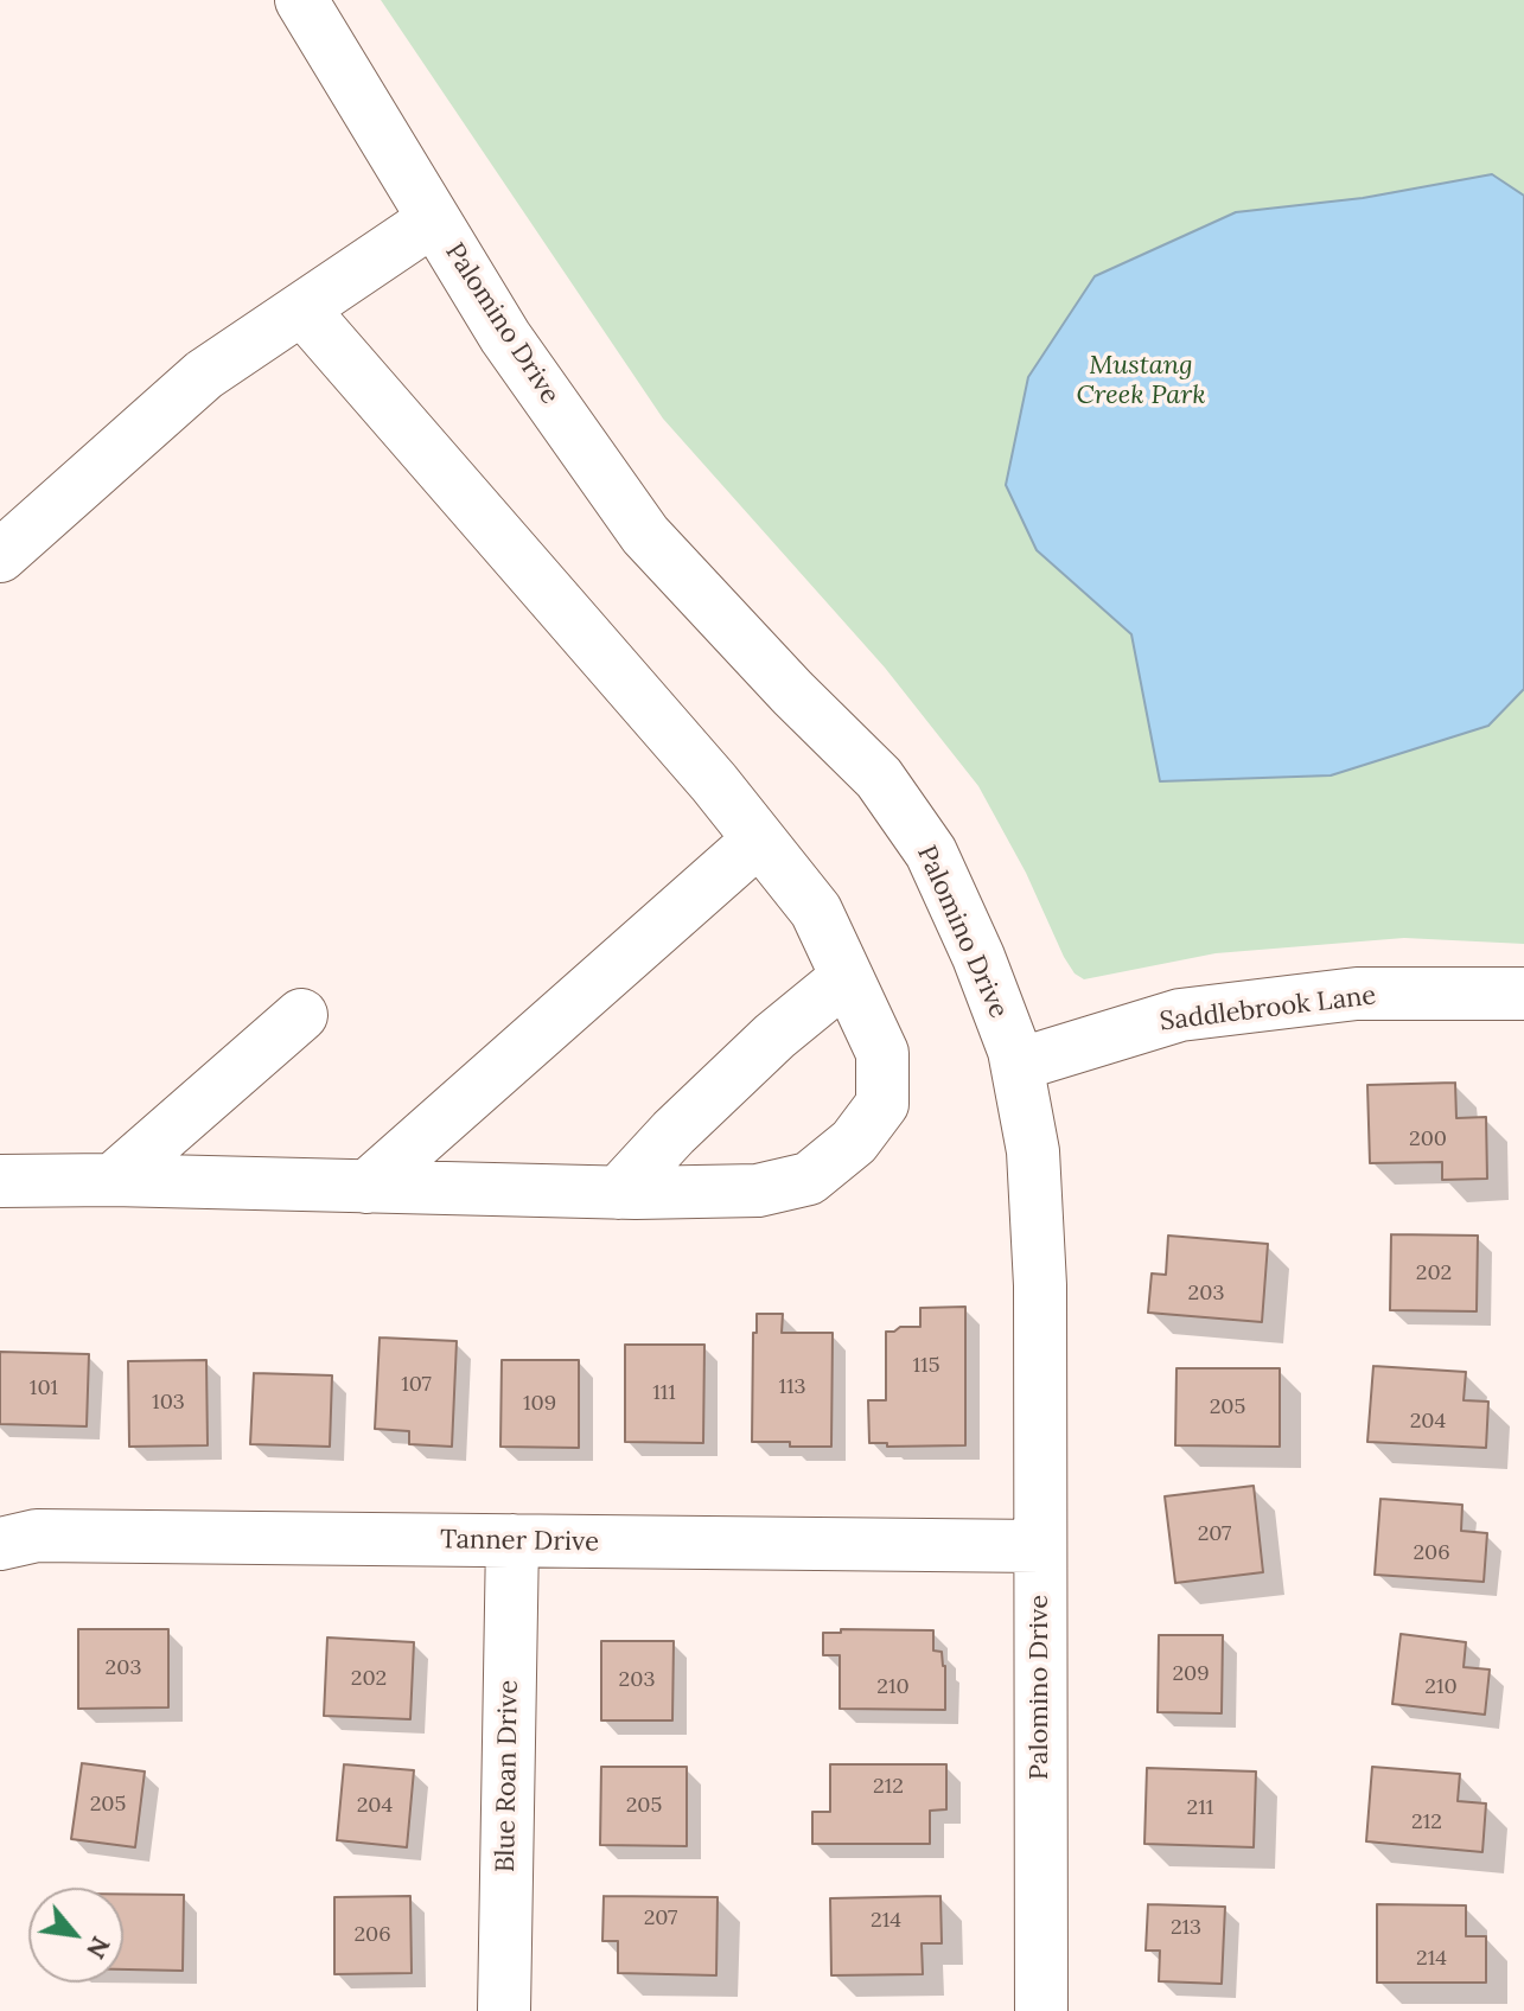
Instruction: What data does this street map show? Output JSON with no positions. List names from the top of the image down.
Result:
{
  "streets": {
    "street": [
      "Palomino Drive",
      "Saddlebrook Lane",
      "Tanner Drive",
      "Blue Roan Drive"
    ]
  },
  "crossings": [
    ["Palomino Drive", "Saddlebrook Lane"],
    ["Palomino Drive", "Tanner Drive"],
    ["Tanner Drive", "Blue Roan Drive"]
  ],
  "parks": ["Mustang Creek Park"],
  "house_numbers": [
    "200",
    "202",
    "203",
    "115",
    "107",
    "113",
    "101",
    "111",
    "103",
    "109",
    "205",
    "204",
    "207",
    "206",
    "203",
    "209",
    "202",
    "203",
    "210",
    "210",
    "212",
    "205",
    "204",
    "205",
    "211",
    "212",
    "207",
    "214",
    "213",
    "206",
    "214"
  ],
  "north": "bottom right"
}
